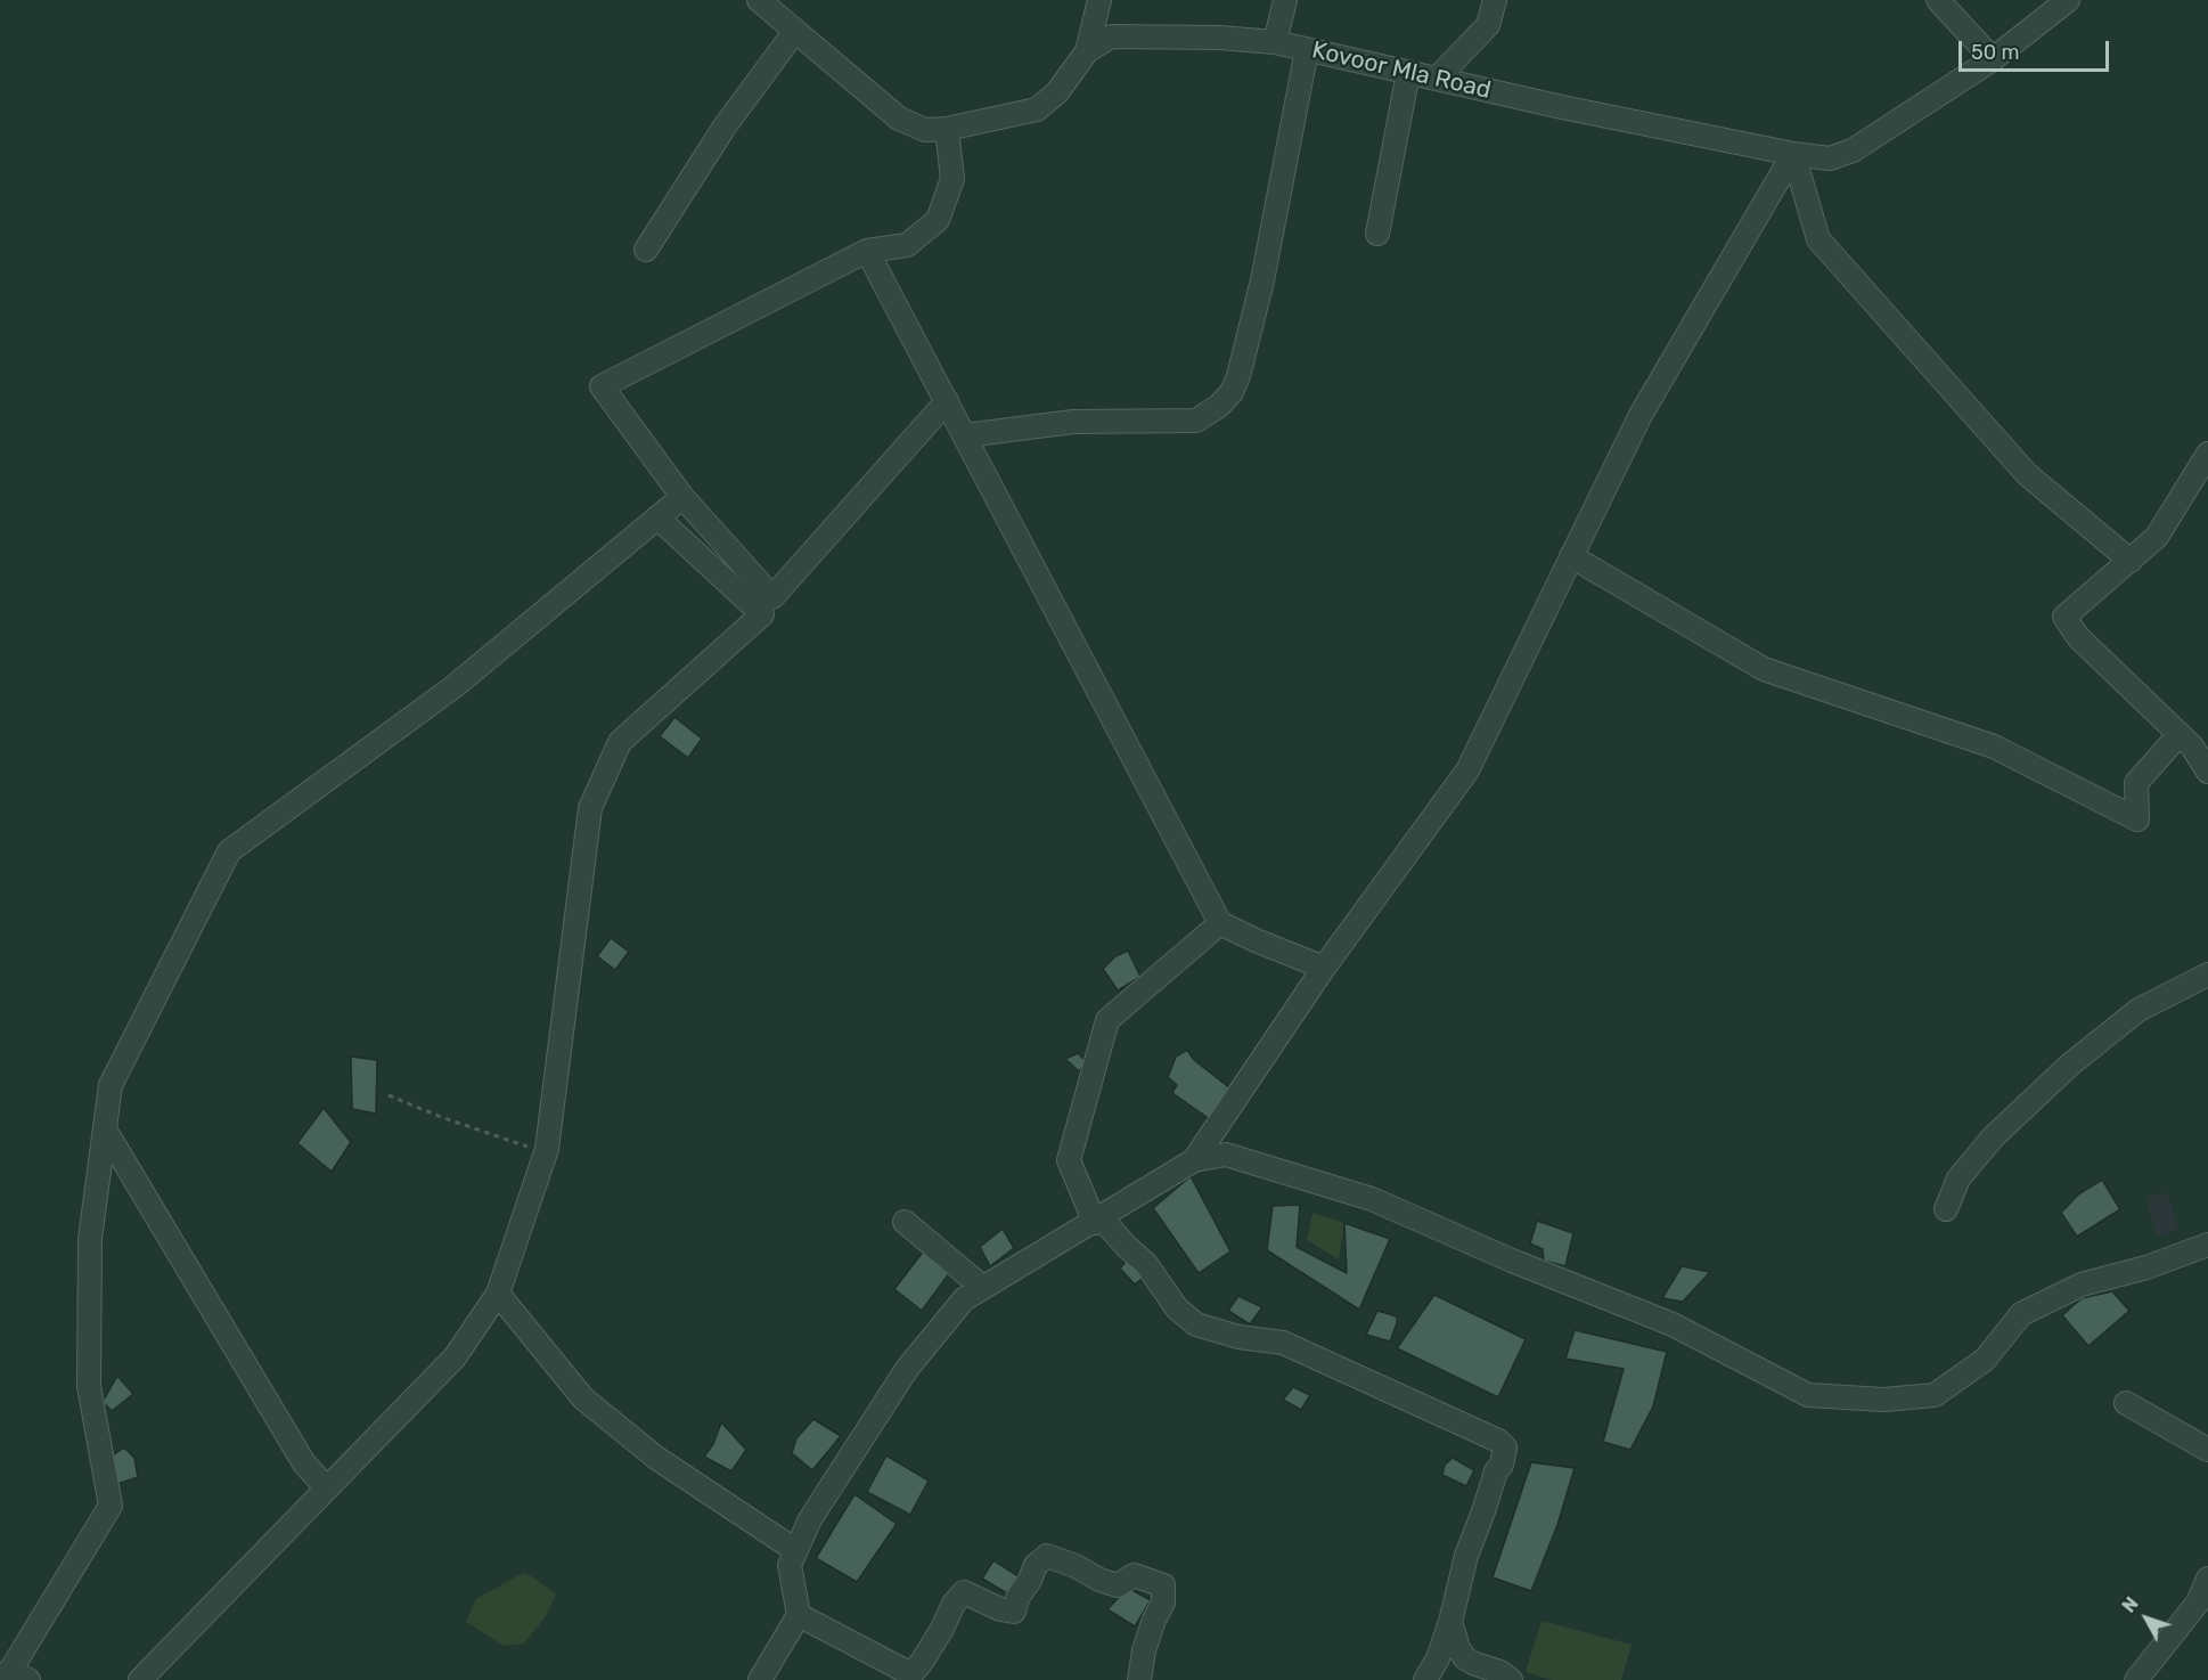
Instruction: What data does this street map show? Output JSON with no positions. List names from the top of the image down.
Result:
{
  "streets": {
    "street": ["Kovoor Mla Road"]
  },
  "scale_bar": "50 m",
  "north": "top left"
}
